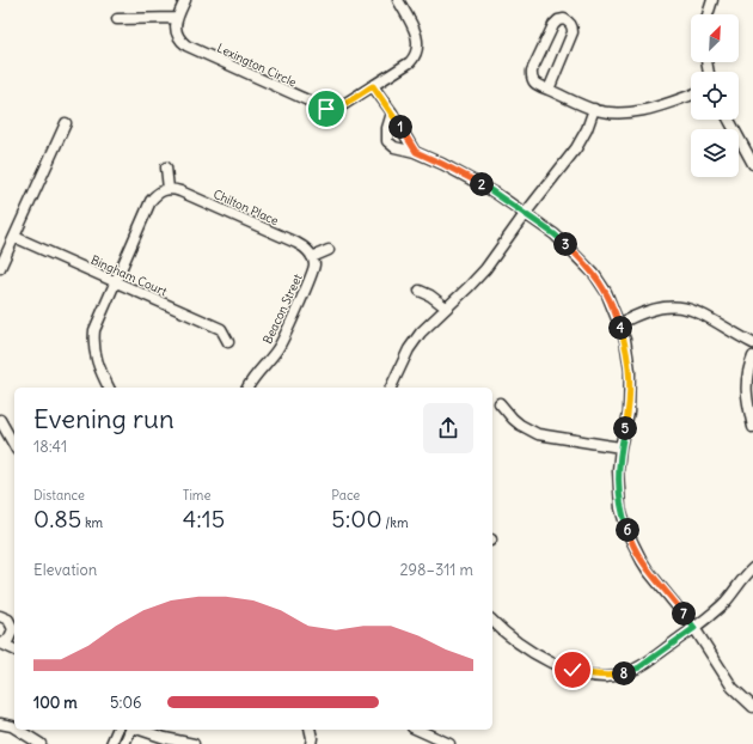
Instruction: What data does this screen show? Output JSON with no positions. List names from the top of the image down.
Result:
{
  "streets": {
    "street": [
      "Lexington Circle",
      "Chilton Place",
      "Bingham Court",
      "Beacon Street"
    ]
  },
  "crossings": [
    ["Chilton Place", "Beacon Street"]
  ],
  "north": "top right",
  "page": {
    "pins": [
      "1",
      "2",
      "3",
      "4",
      "5",
      "6",
      "7",
      "8"
    ],
    "heading": ["Evening run", "18:41"],
    "stats": [
      ["Distance", "0.85 km"],
      ["Time", "4:15"],
      ["Pace", "5:00 /km"]
    ],
    "chart": ["Elevation", "298–311 m"],
    "list": [
      {
        "name": "100 m",
        "note": "5:06"
      }
    ]
  }
}
